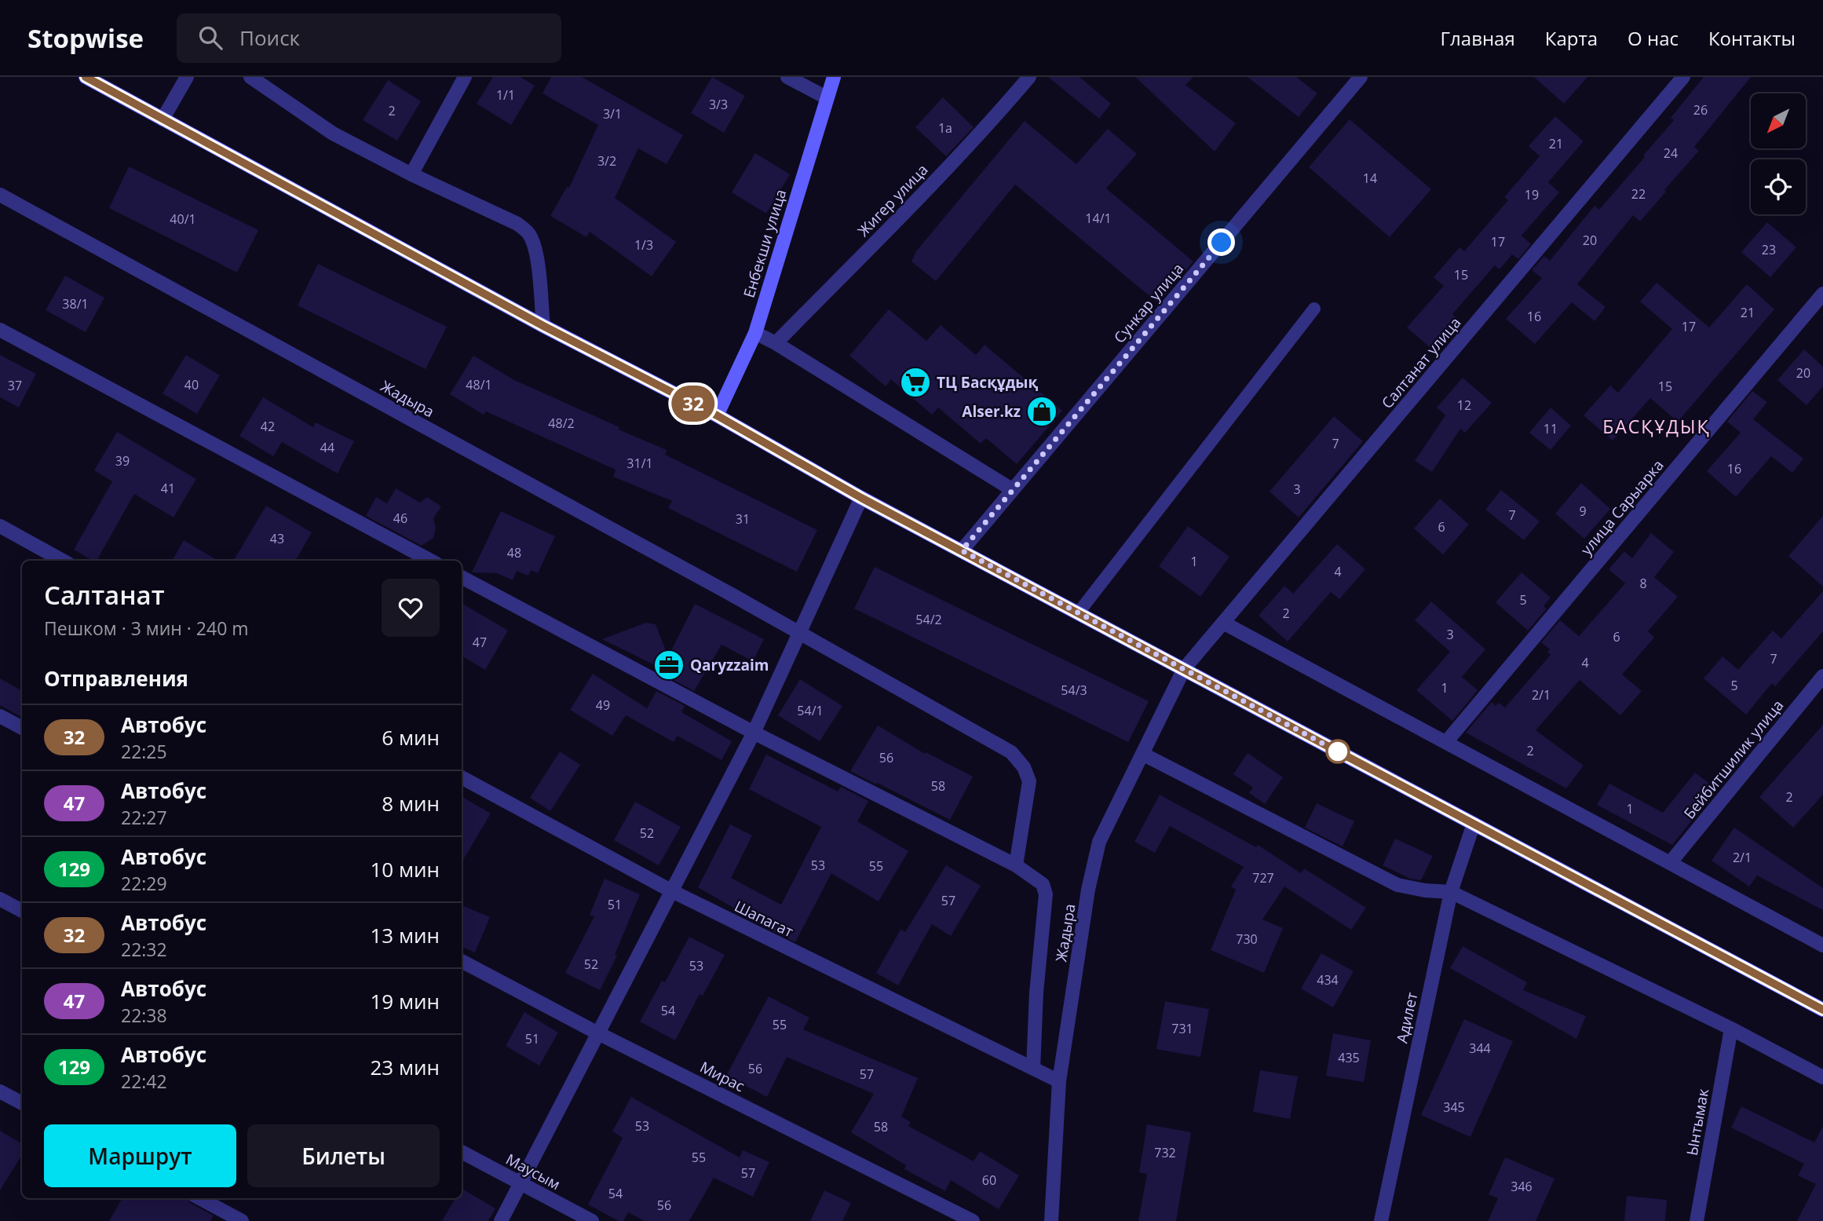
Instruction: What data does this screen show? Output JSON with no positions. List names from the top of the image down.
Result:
{
  "streets": {
    "main road": ["Енбекши улица"],
    "street": [
      "Жигер улица",
      "Сункар улица",
      "Салтанат улица",
      "Жадыра",
      "улица Сарыарка",
      "Бейбитшилик улица",
      "Шапагат",
      "Адилет",
      "Мирас",
      "Ынтымак",
      "Маусым"
    ]
  },
  "crossings": [
    ["Салтанат улица", "Жадыра"],
    ["Жадыра", "Шапагат"]
  ],
  "districts": ["БАСҚҰДЫҚ"],
  "places": {
    "supermarket": ["ТЦ Басқұдық"],
    "shop": ["Alser.kz"],
    "office": ["Qaryzzaim"]
  },
  "lines": ["bus line 32"],
  "house_numbers": [
    "1/1",
    "3/3",
    "26",
    "2",
    "3/1",
    "1а",
    "21",
    "24",
    "3/2",
    "14",
    "22",
    "19",
    "14/1",
    "40/1",
    "20",
    "17",
    "1/3",
    "23",
    "15",
    "38/1",
    "21",
    "16",
    "17",
    "20",
    "40",
    "48/1",
    "37",
    "15",
    "12",
    "48/2",
    "42",
    "11",
    "7",
    "44",
    "39",
    "31/1",
    "16",
    "41",
    "3",
    "9",
    "7",
    "46",
    "31",
    "6",
    "43",
    "48",
    "1",
    "4",
    "8",
    "5",
    "2",
    "54/2",
    "3",
    "6",
    "47",
    "7",
    "4",
    "5",
    "1",
    "54/3",
    "2/1",
    "49",
    "54/1",
    "2",
    "56",
    "58",
    "2",
    "1",
    "52",
    "2/1",
    "53",
    "55",
    "727",
    "57",
    "51",
    "730",
    "52",
    "53",
    "434",
    "54",
    "55",
    "731",
    "51",
    "344",
    "435",
    "56",
    "57",
    "345",
    "53",
    "58",
    "732",
    "55",
    "57",
    "60",
    "346",
    "54",
    "56"
  ],
  "north": "bottom left",
  "page": {
    "header": "Stopwise",
    "search": "Поиск",
    "nav": [
      "Главная",
      "Карта",
      "О нас",
      "Контакты"
    ],
    "on_map": "32",
    "heading": [
      ["Салтанат", "Пешком · 3 мин · 240 m"],
      "Отправления"
    ],
    "list": [
      {
        "mark": "32",
        "name": "Автобус",
        "note": "22:25",
        "value": "6 мин"
      },
      {
        "mark": "47",
        "name": "Автобус",
        "note": "22:27",
        "value": "8 мин"
      },
      {
        "mark": "129",
        "name": "Автобус",
        "note": "22:29",
        "value": "10 мин"
      },
      {
        "mark": "32",
        "name": "Автобус",
        "note": "22:32",
        "value": "13 мин"
      },
      {
        "mark": "47",
        "name": "Автобус",
        "note": "22:38",
        "value": "19 мин"
      },
      {
        "mark": "129",
        "name": "Автобус",
        "note": "22:42",
        "value": "23 мин"
      }
    ],
    "buttons": ["Маршрут", "Билеты"]
  }
}
